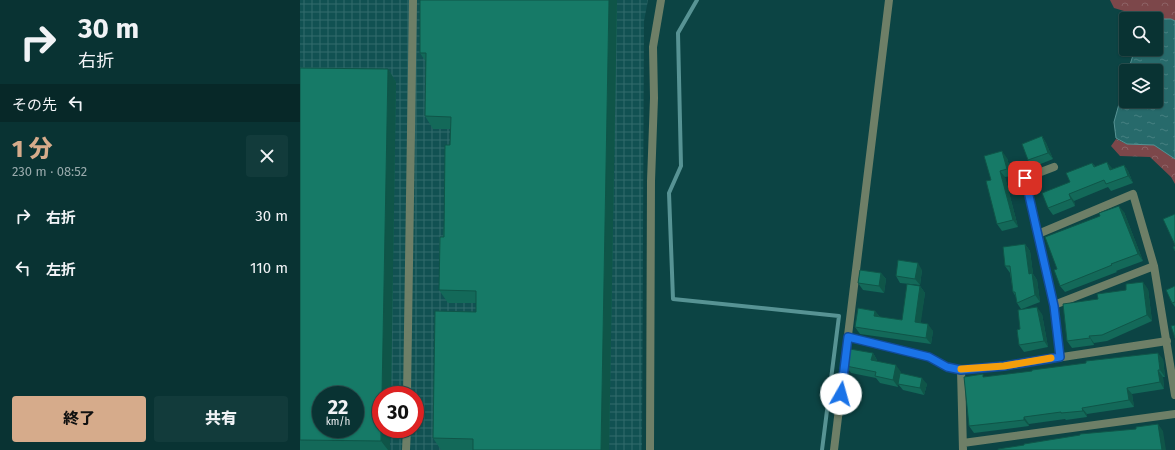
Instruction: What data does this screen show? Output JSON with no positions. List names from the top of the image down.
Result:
{
  "page": {
    "turn": ["30 m", "右折"],
    "then": "その先",
    "heading": ["1 分", "230 m · 08:52"],
    "list": [
      {
        "name": "右折",
        "value": "30 m"
      },
      {
        "name": "左折",
        "value": "110 m"
      }
    ],
    "speed": "22 km/h",
    "limit": "30",
    "buttons": ["終了", "共有"]
  }
}
